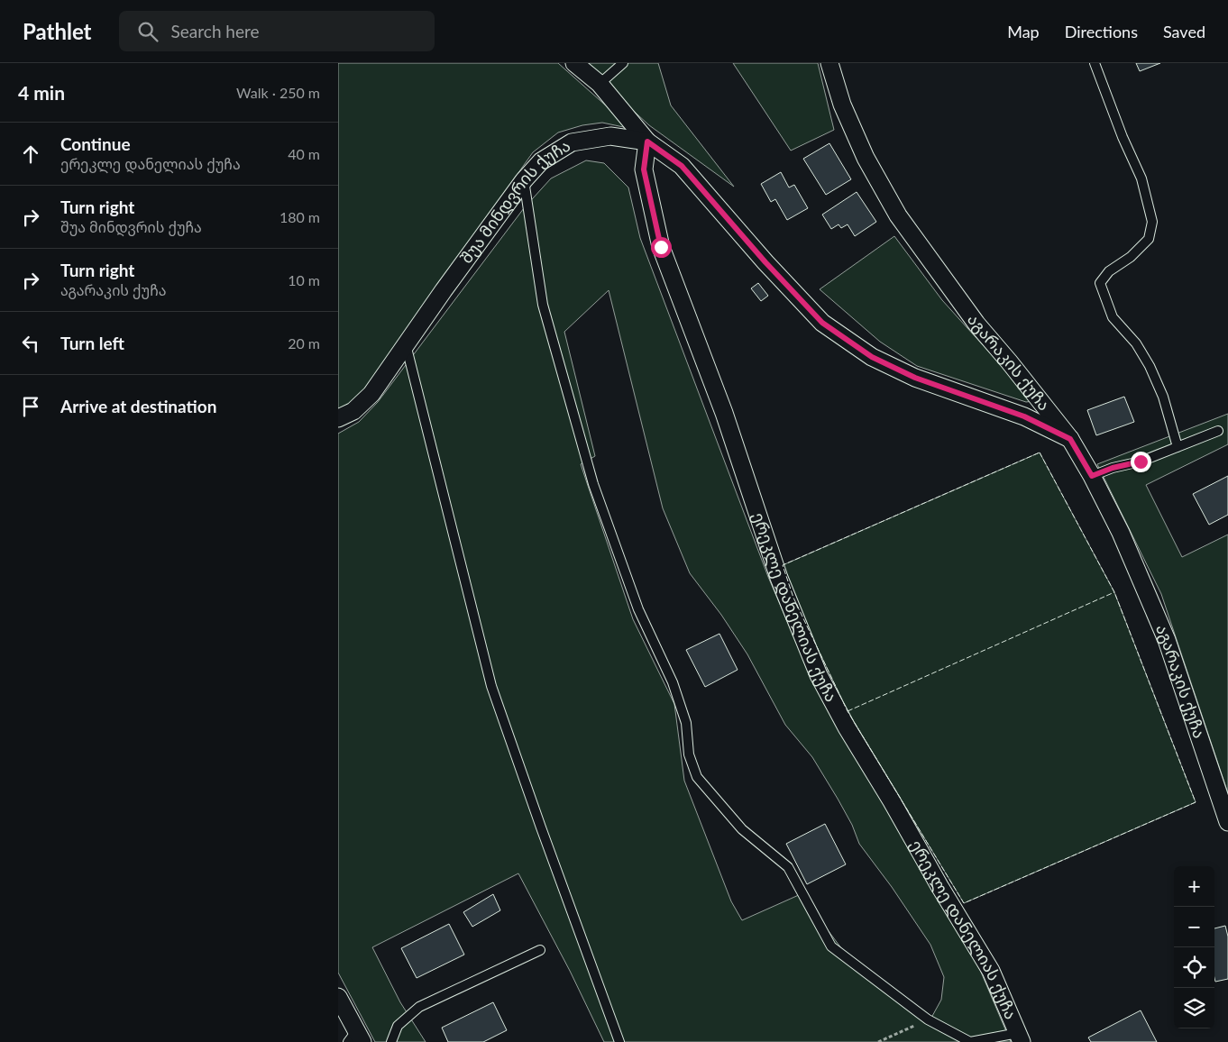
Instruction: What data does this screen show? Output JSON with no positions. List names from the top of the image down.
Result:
{
  "streets": {
    "street": ["შუა მინდვრის ქუჩა", "აგარაკის ქუჩა", "ერეკლე დანელიას ქუჩა"]
  },
  "crossings": [
    ["შუა მინდვრის ქუჩა", "აგარაკის ქუჩა"],
    ["შუა მინდვრის ქუჩა", "ერეკლე დანელიას ქუჩა"]
  ],
  "page": {
    "header": "Pathlet",
    "search": "Search here",
    "nav": ["Map", "Directions", "Saved"],
    "heading": ["4 min", "Walk · 250 m"],
    "list": [
      ["Continue", "ერეკლე დანელიას ქუჩა", "40 m"],
      ["Turn right", "შუა მინდვრის ქუჩა", "180 m"],
      ["Turn right", "აგარაკის ქუჩა", "10 m"],
      ["Turn left", "20 m"],
      "Arrive at destination"
    ],
    "map_buttons": ["+", "−"]
  }
}
